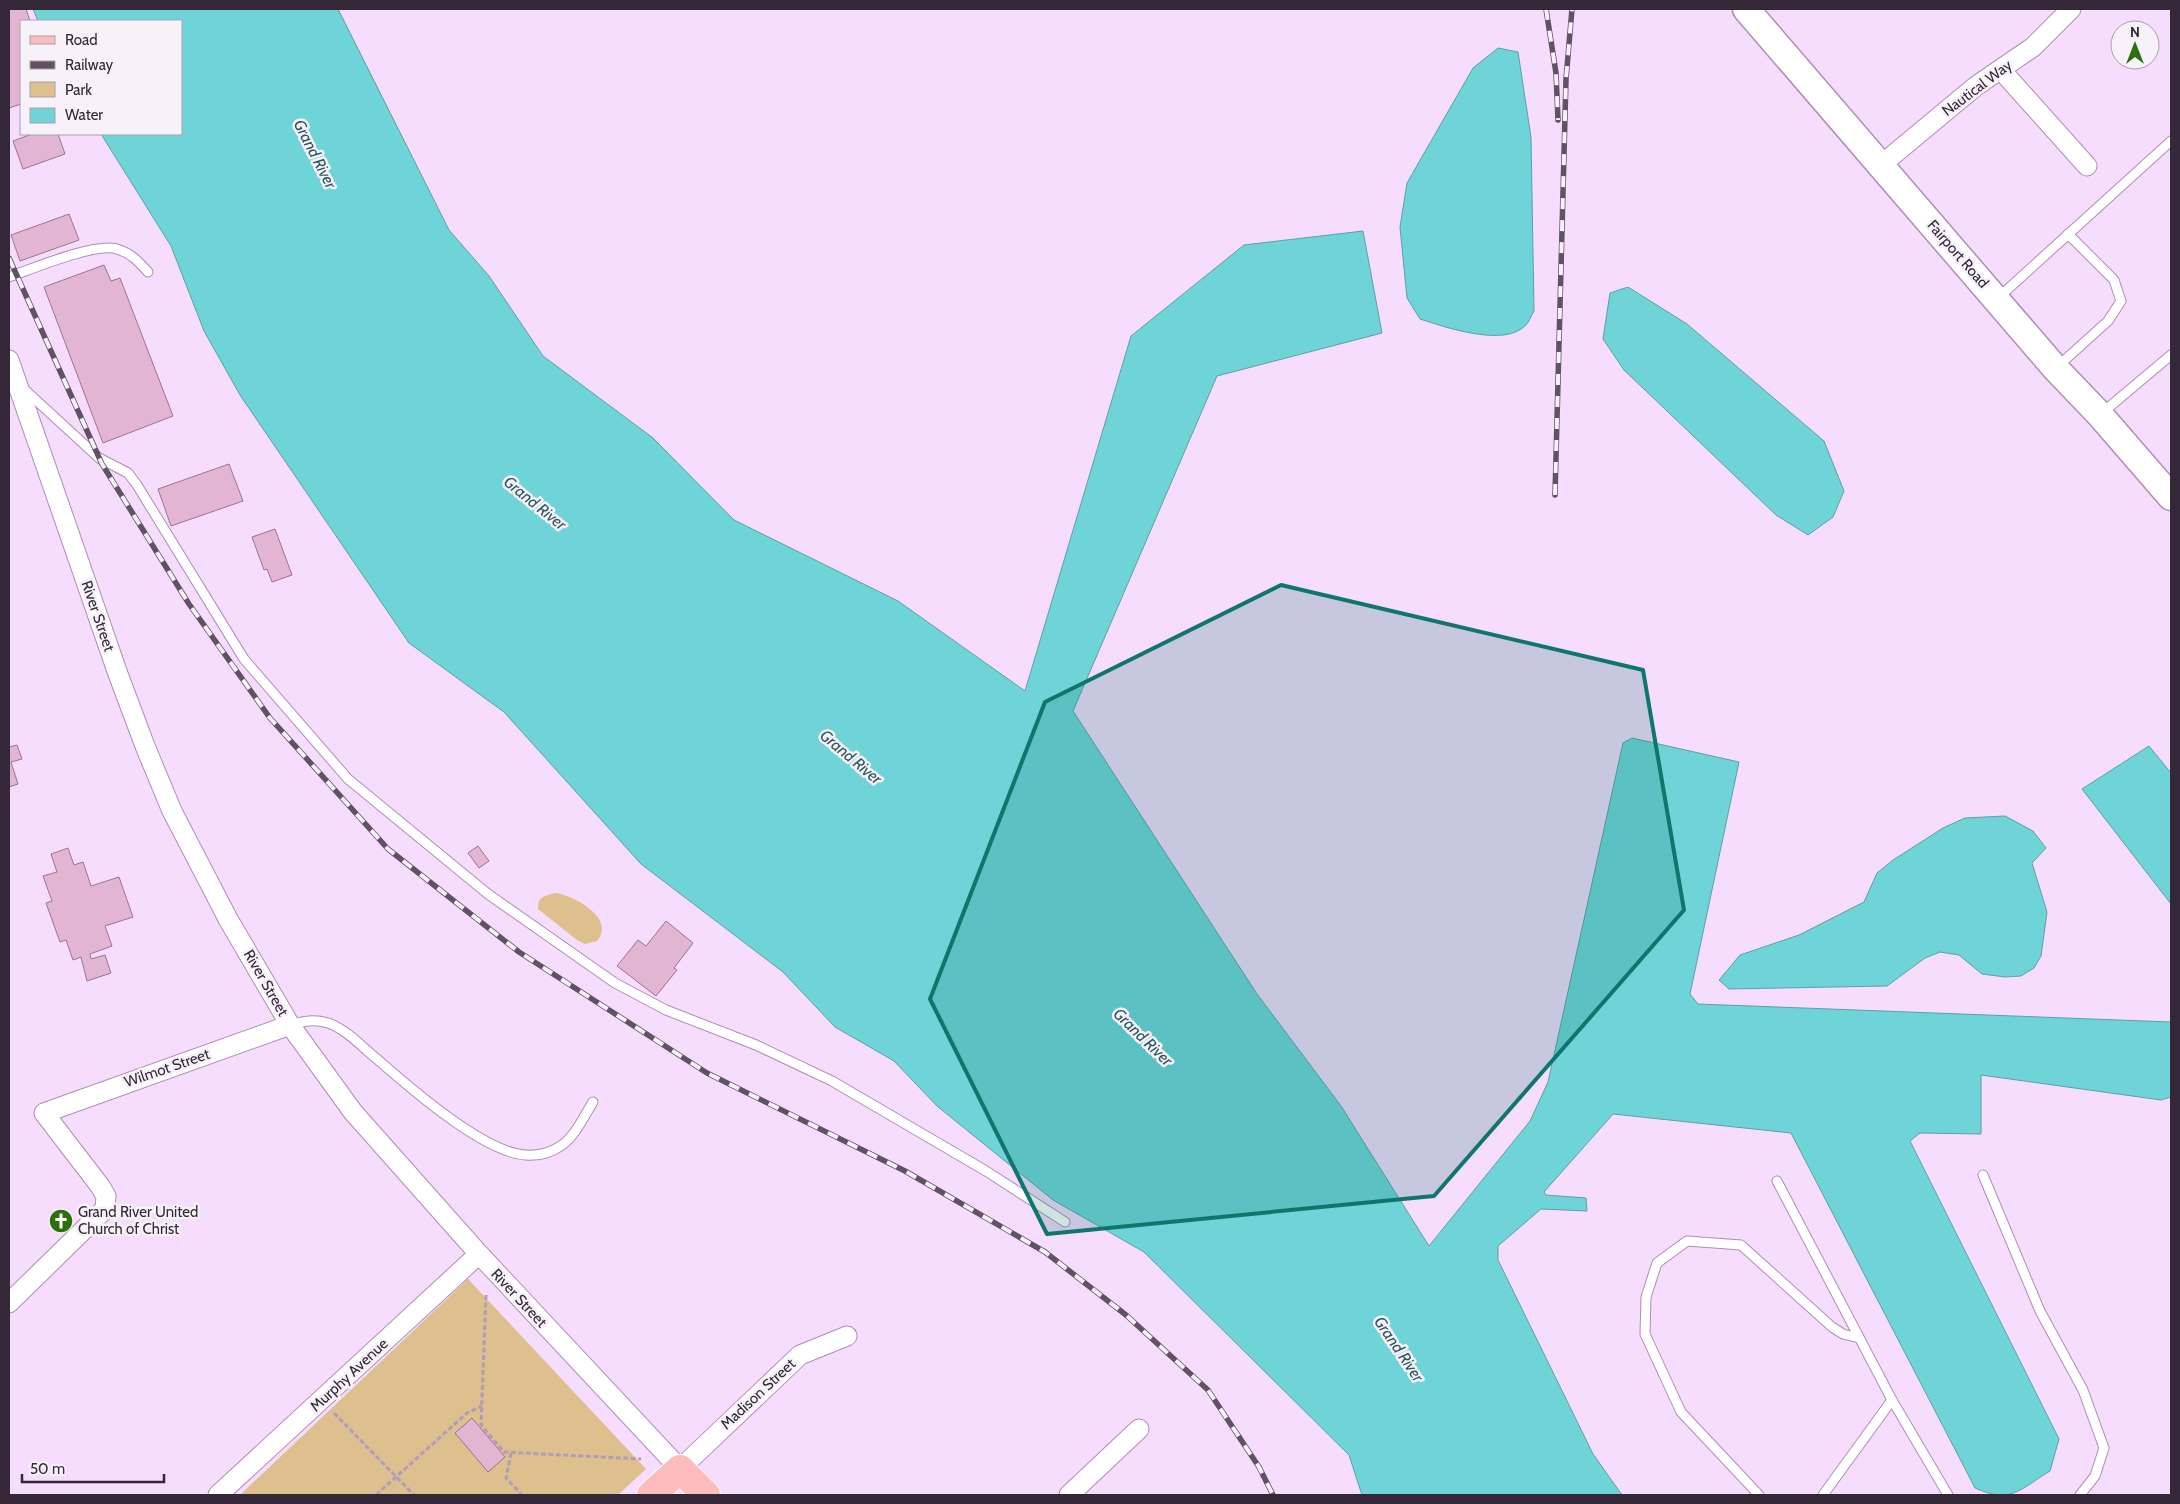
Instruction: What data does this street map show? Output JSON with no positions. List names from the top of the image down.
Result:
{
  "streets": {
    "main road": ["River Street"],
    "street": [
      "Nautical Way",
      "Fairport Road",
      "Wilmot Street",
      "Murphy Avenue",
      "Madison Street"
    ]
  },
  "crossings": [
    ["Nautical Way", "Fairport Road"],
    ["River Street", "Wilmot Street"],
    ["River Street", "Murphy Avenue"],
    ["River Street", "Madison Street"]
  ],
  "water": ["Grand River"],
  "places": {
    "church": ["Grand River United Church of Christ"]
  },
  "legend": [
    "Road",
    "Railway",
    "Park",
    "Water"
  ],
  "scale_bar": "50 m",
  "north": "top"
}
